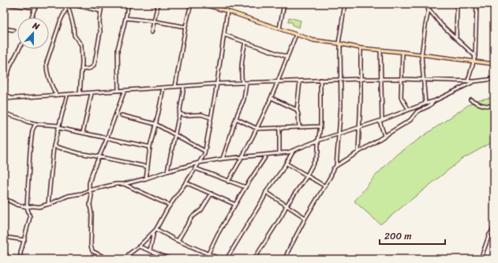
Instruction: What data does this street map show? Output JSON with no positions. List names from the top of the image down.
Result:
{
  "scale_bar": "200 m",
  "north": "top"
}
